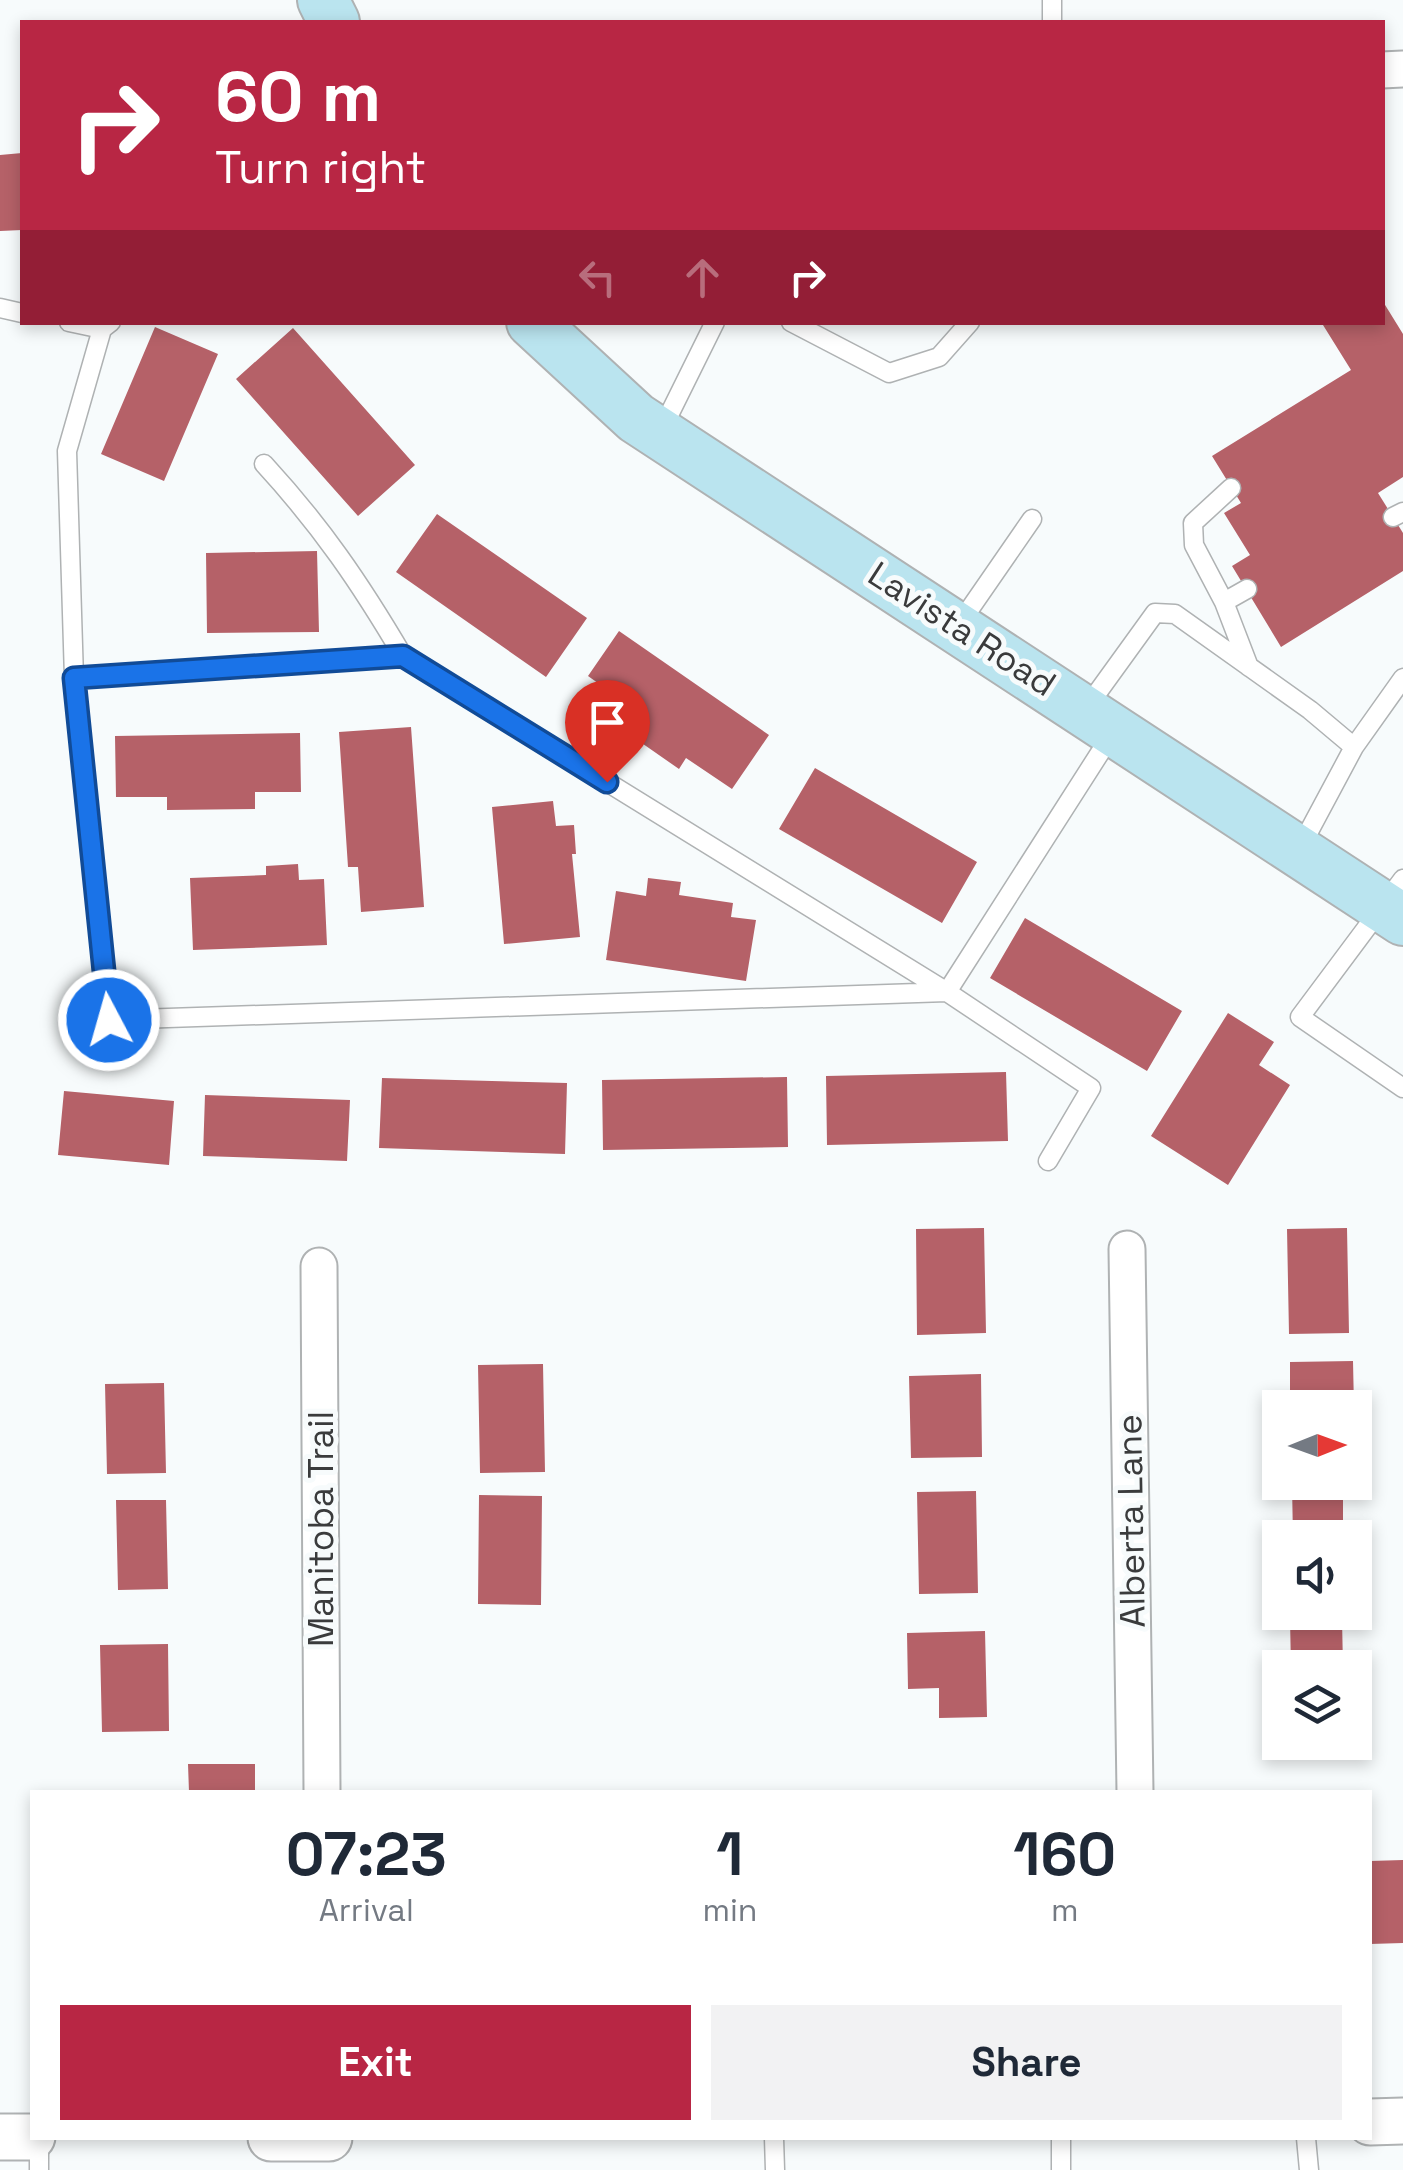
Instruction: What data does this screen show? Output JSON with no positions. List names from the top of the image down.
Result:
{
  "streets": {
    "main road": ["Lavista Road"],
    "street": ["Alberta Lane", "Manitoba Trail"]
  },
  "north": "right",
  "page": {
    "turn": ["60 m", "Turn right"],
    "eta": [
      "07:23",
      "Arrival",
      "1",
      "min",
      "160",
      "m"
    ],
    "buttons": ["Exit", "Share"]
  }
}
